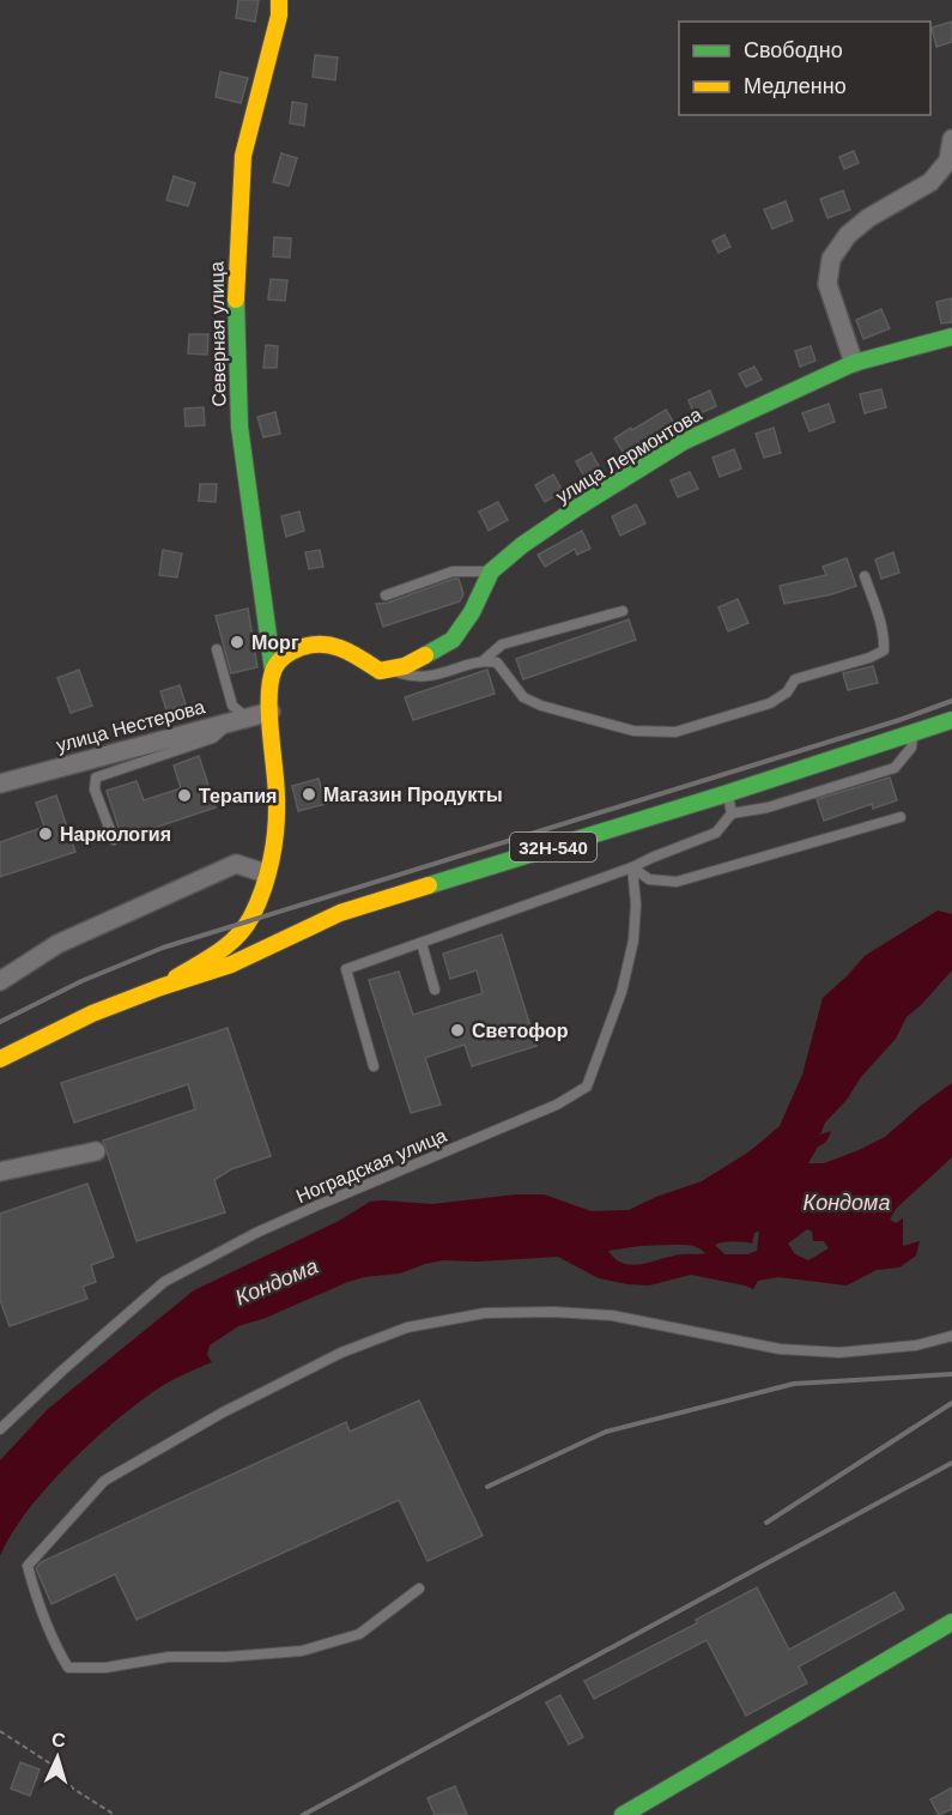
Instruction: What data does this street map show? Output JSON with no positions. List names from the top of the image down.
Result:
{
  "streets": {
    "street": [
      "Северная улица",
      "улица Лермонтова",
      "улица Нестерова",
      "32Н-540"
    ],
    "lane": ["Ноградская улица"]
  },
  "water": ["Кондома"],
  "places": [
    "Морг",
    "Магазин Продукты",
    "Терапия",
    "Наркология",
    "Светофор"
  ],
  "legend": ["Свободно", "Медленно"],
  "north": "top"
}
